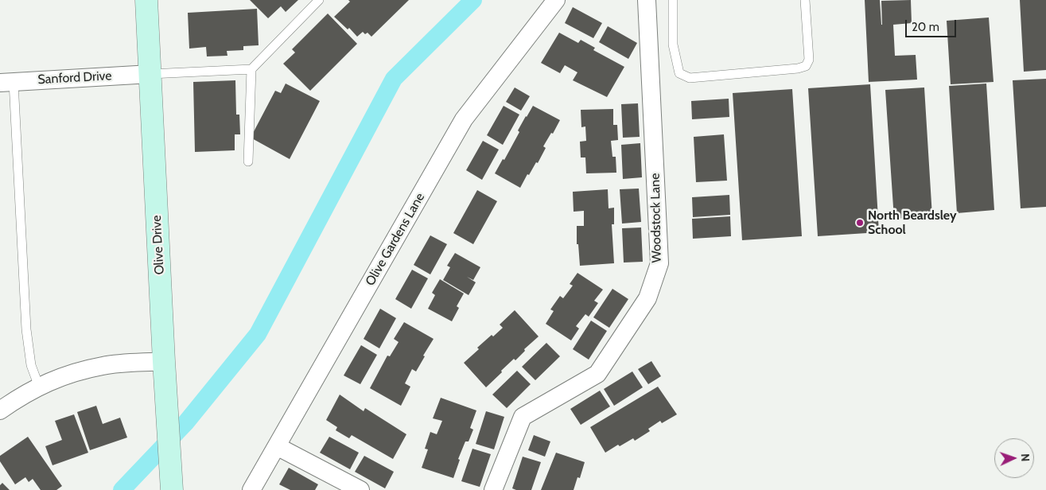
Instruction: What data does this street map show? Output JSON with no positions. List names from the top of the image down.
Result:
{
  "streets": {
    "main road": ["Olive Drive"],
    "street": ["Sanford Drive", "Woodstock Lane", "Olive Gardens Lane"]
  },
  "crossings": [
    ["Sanford Drive", "Olive Drive"]
  ],
  "places": ["North Beardsley School"],
  "scale_bar": "20 m",
  "north": "right"
}
